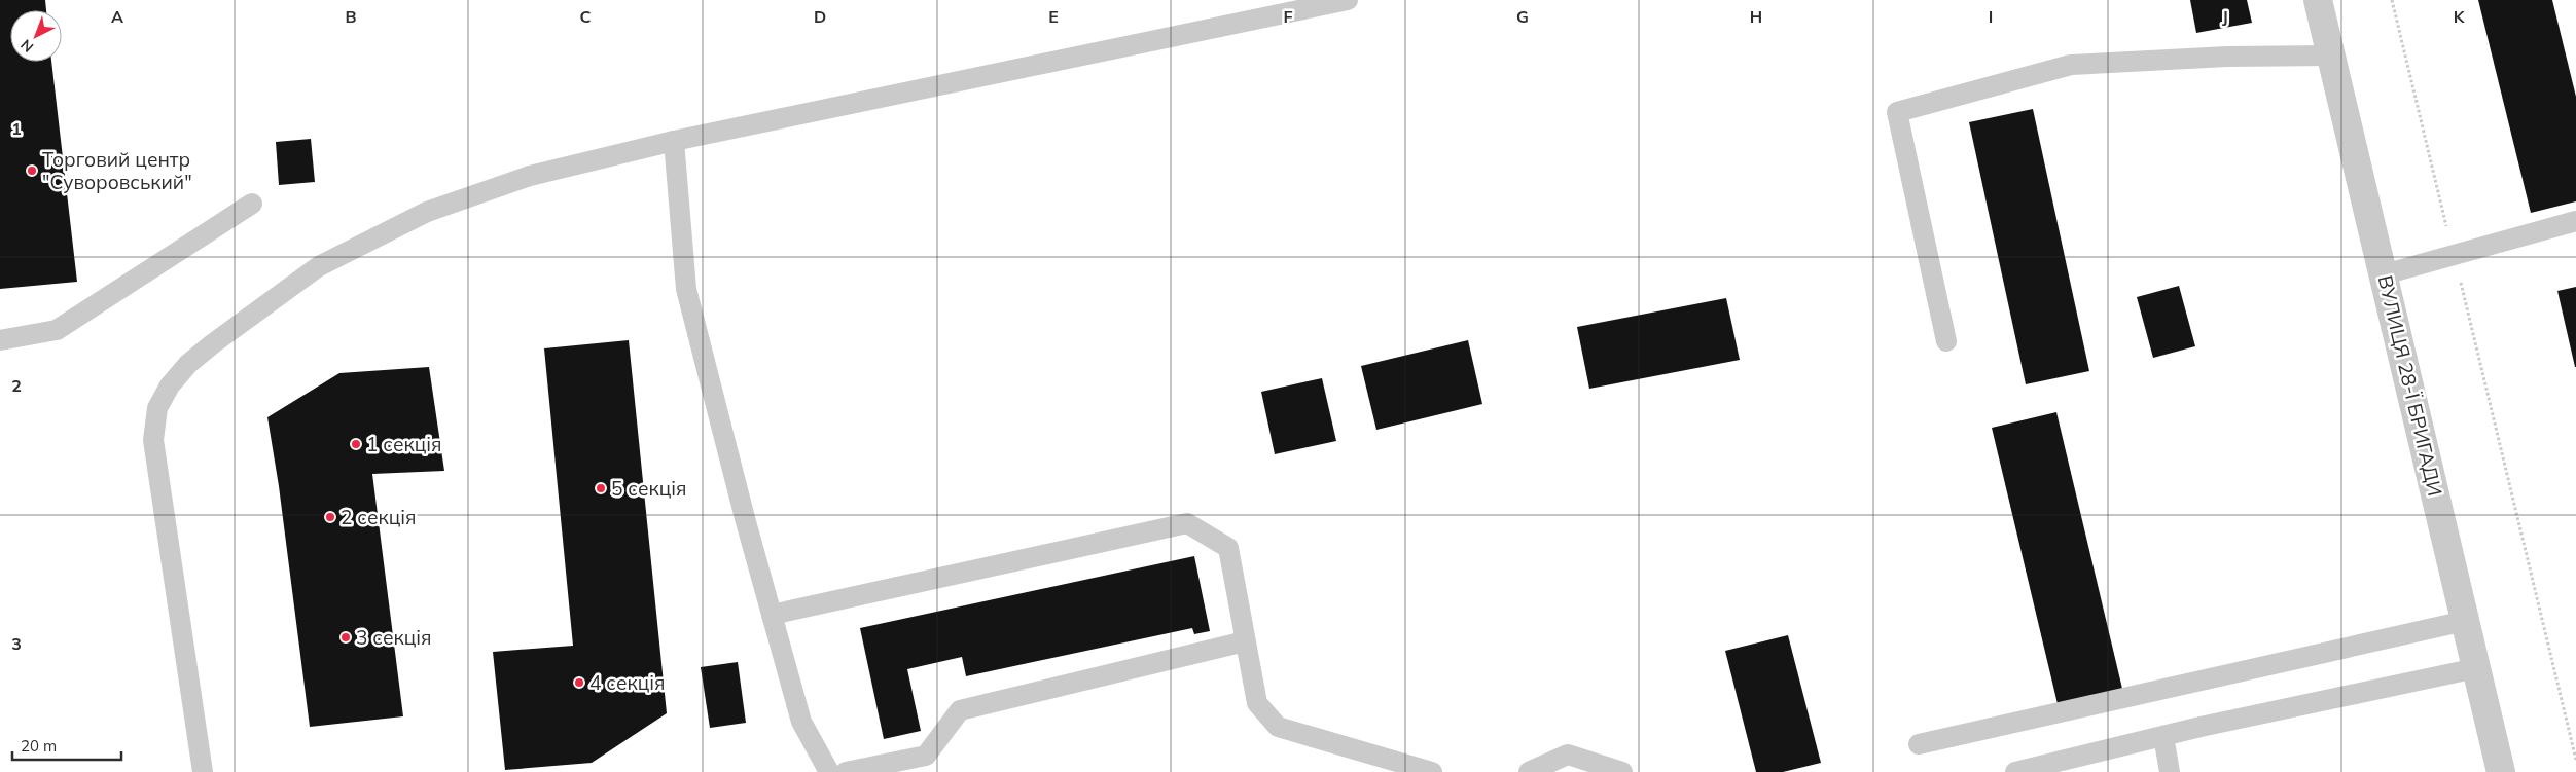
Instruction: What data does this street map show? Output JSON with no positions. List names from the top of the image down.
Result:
{
  "streets": {
    "street": ["ВУЛИЦЯ 28-Ї БРИГАДИ"]
  },
  "places": [
    "Торговий центр \"Суворовський\"",
    "1 секція",
    "5 секція",
    "2 секція",
    "3 секція",
    "4 секція"
  ],
  "scale_bar": "20 m",
  "north": "bottom left",
  "grid": {
    "columns": [
      "A",
      "B",
      "C",
      "D",
      "E",
      "F",
      "G",
      "H",
      "I",
      "J",
      "K"
    ],
    "rows": ["1", "2", "3"]
  }
}
